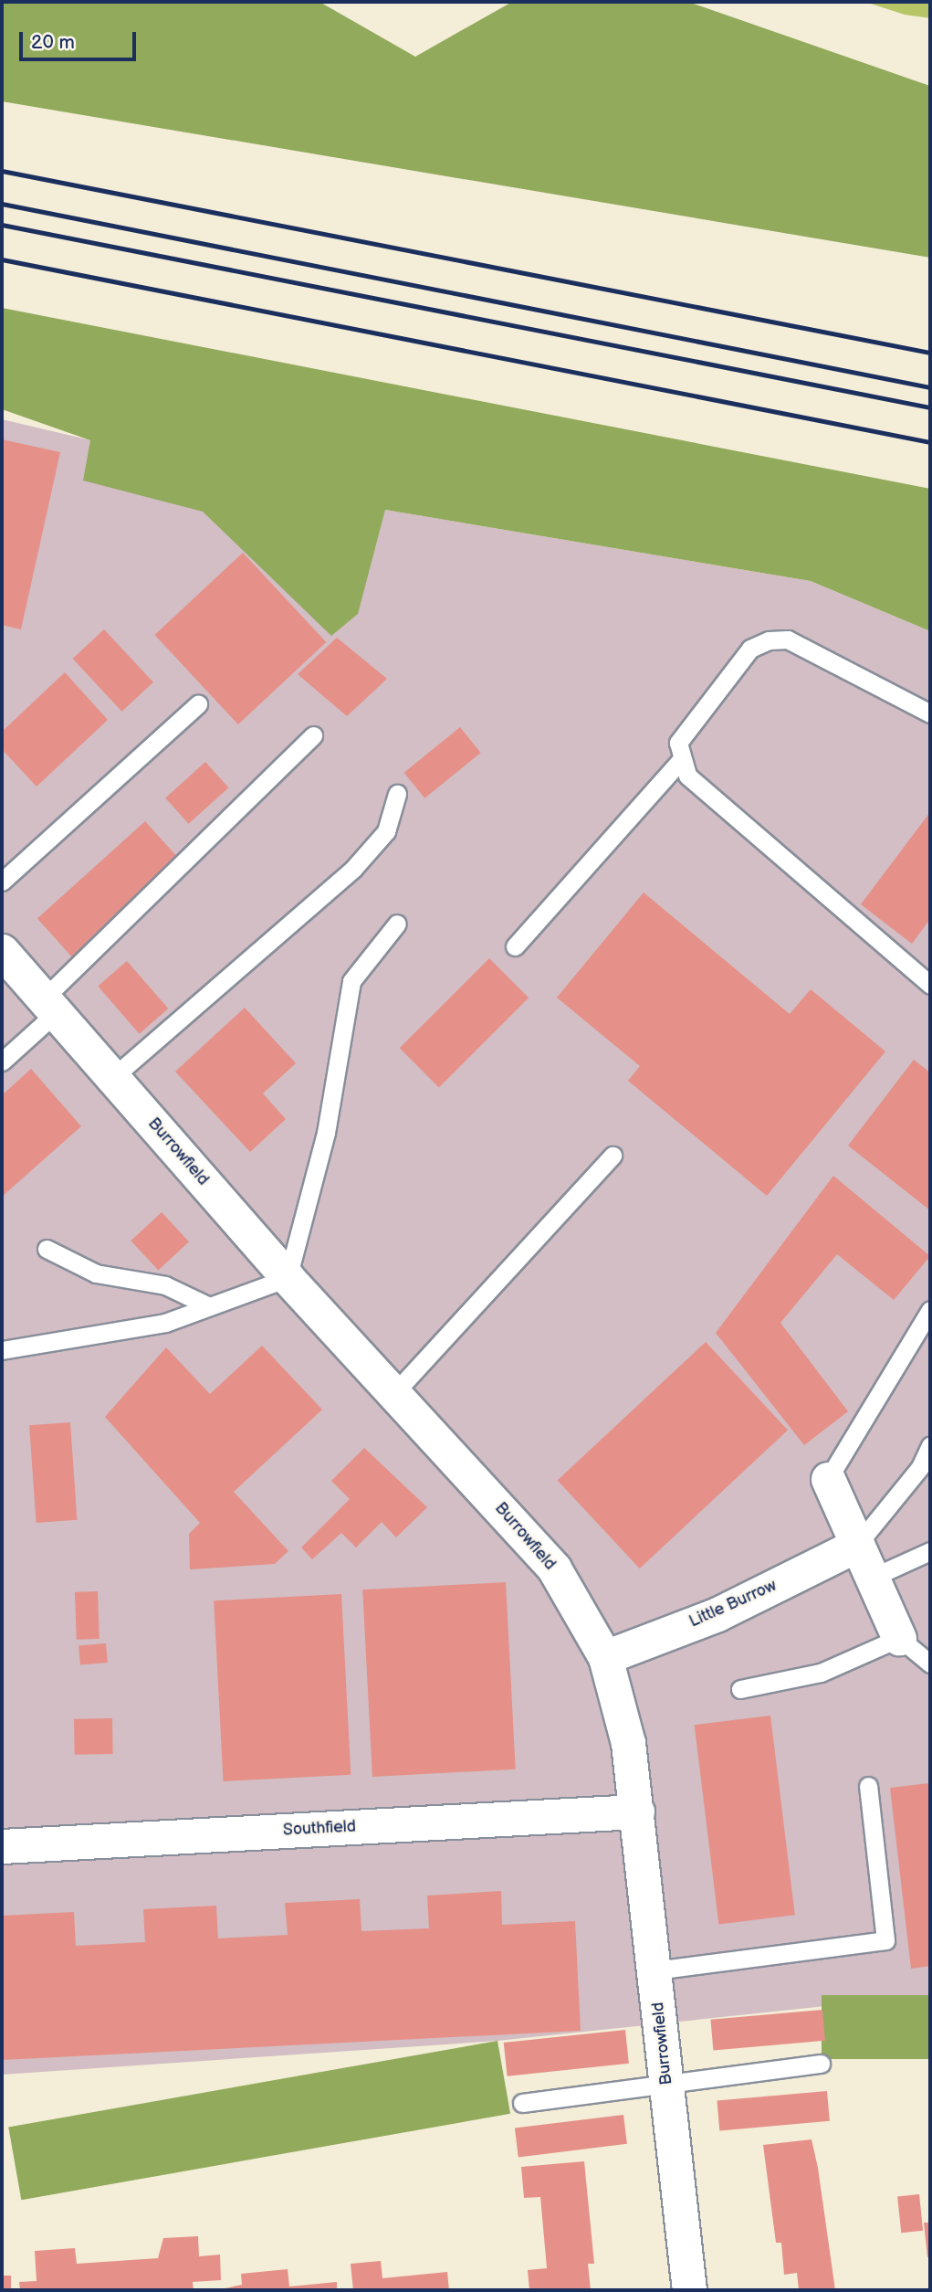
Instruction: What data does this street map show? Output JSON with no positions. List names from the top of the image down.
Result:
{
  "streets": {
    "street": ["Burrowfield", "Little Burrow", "Southfield"]
  },
  "crossings": [
    ["Burrowfield", "Little Burrow"],
    ["Burrowfield", "Southfield"]
  ],
  "scale_bar": "20 m"
}
